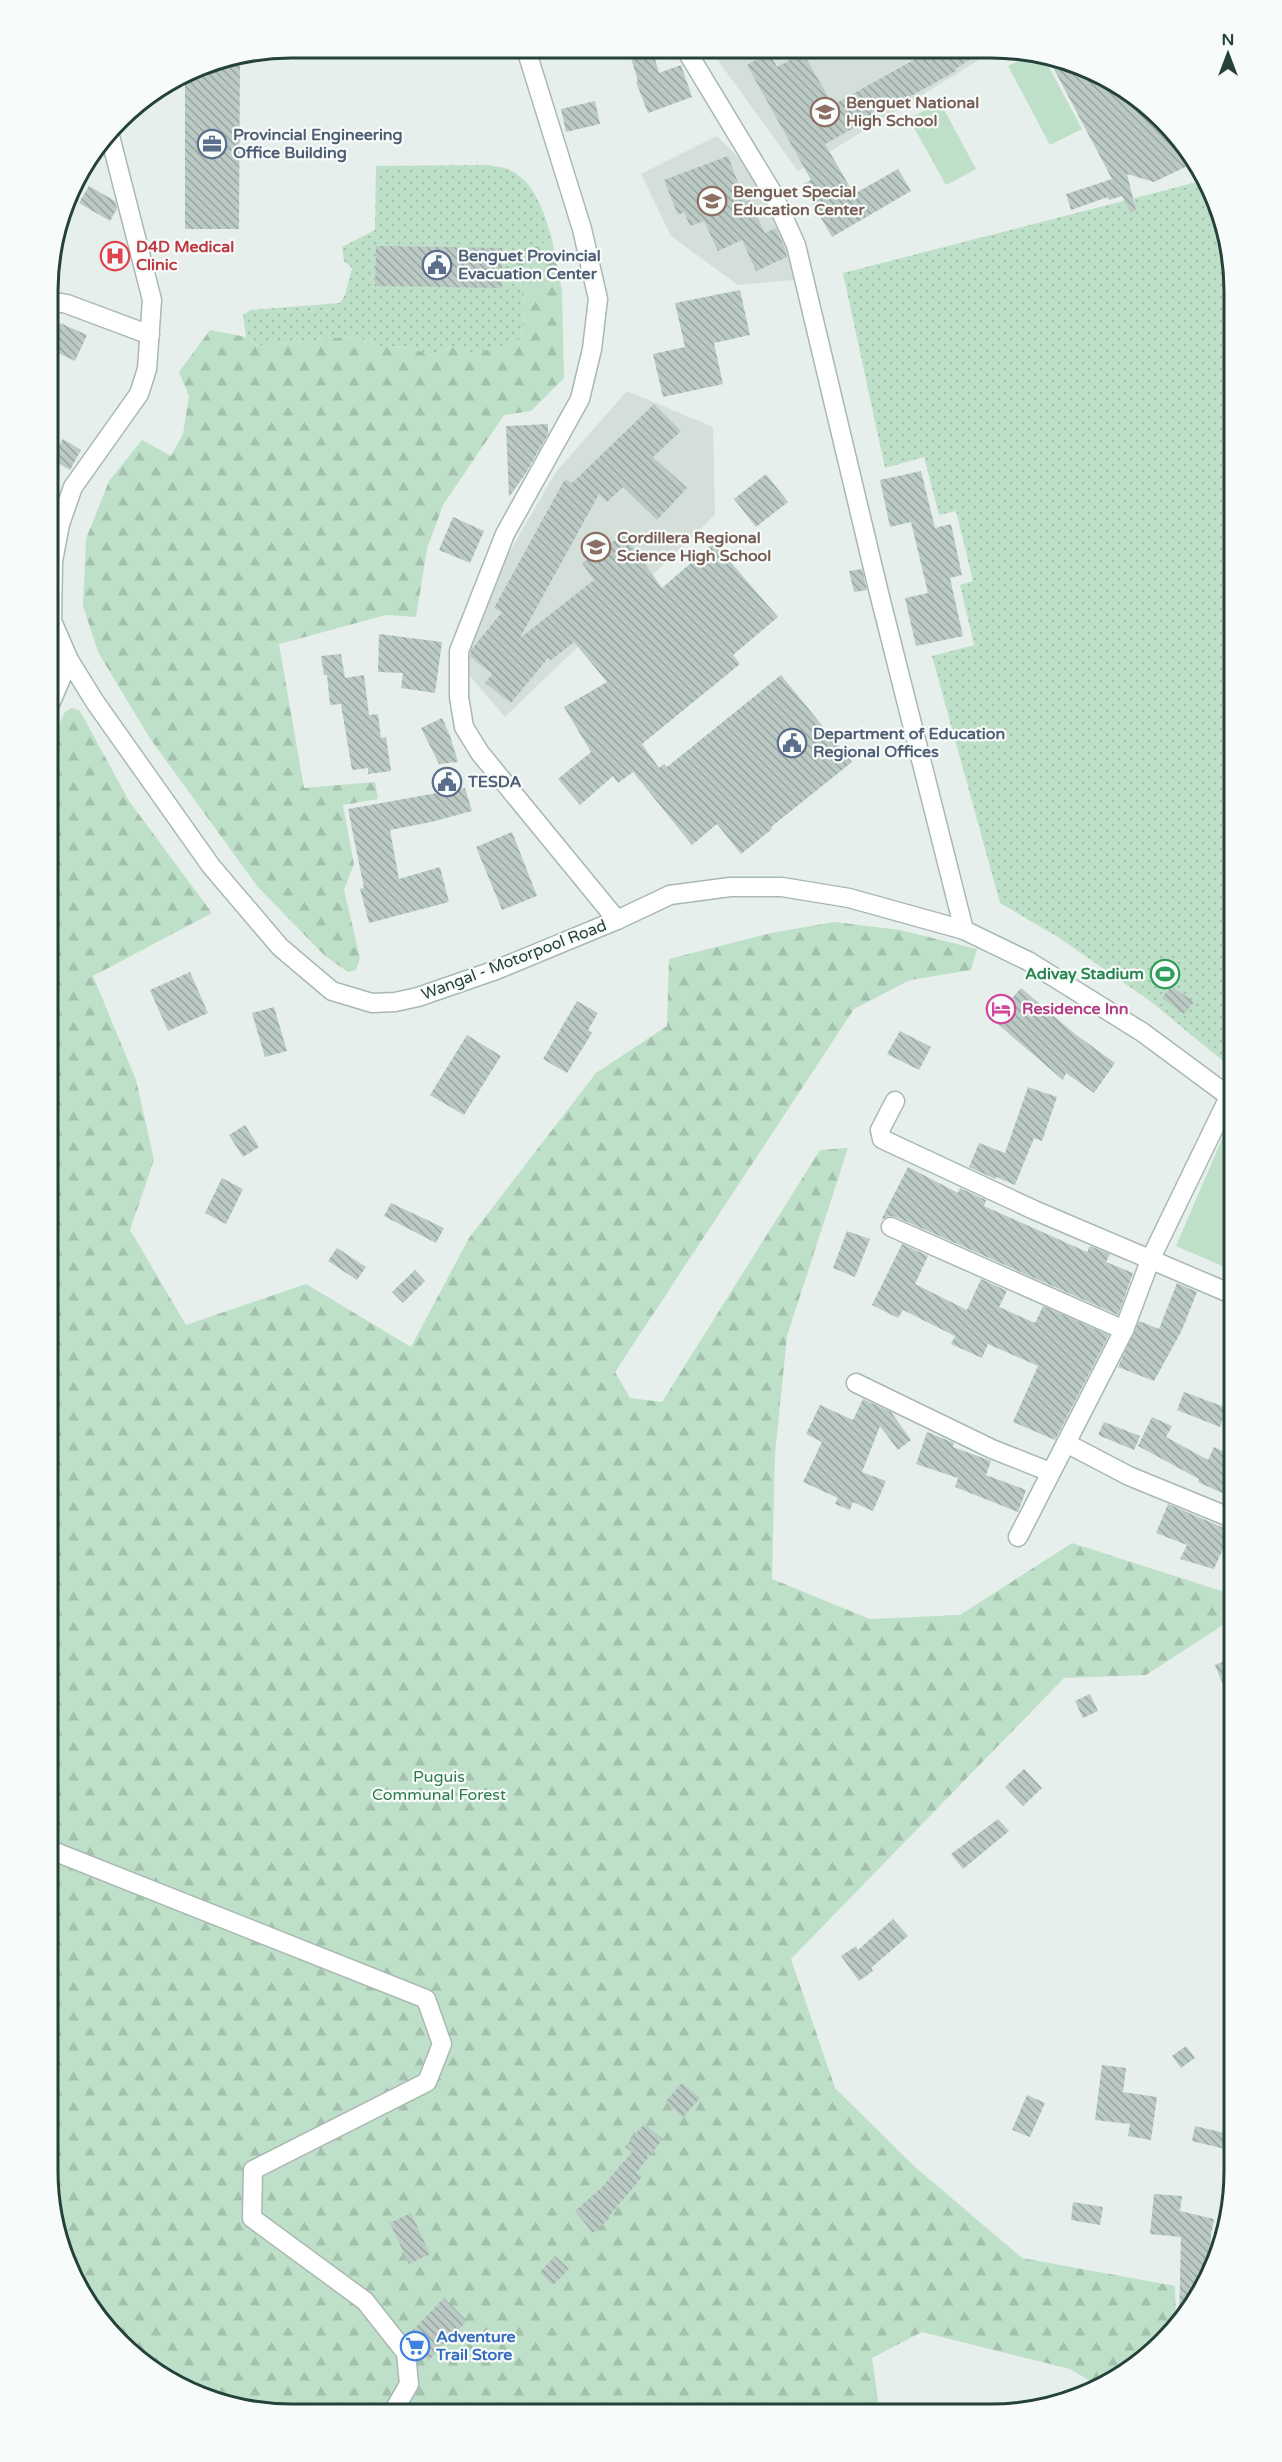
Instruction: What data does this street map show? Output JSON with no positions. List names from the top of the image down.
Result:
{
  "streets": {
    "street": ["Wangal - Motorpool Road"]
  },
  "parks": ["Puguis Communal Forest"],
  "places": {
    "school or university": ["Benguet National High School", "Benguet Special Education Center", "Cordillera Regional Science High School"],
    "office": ["Provincial Engineering Office Building"],
    "hospital": ["D4D Medical Clinic"],
    "public building": ["Benguet Provincial Evacuation Center", "Department of Education Regional Offices", "TESDA"],
    "sports": ["Adivay Stadium"],
    "hotel": ["Residence Inn"],
    "supermarket": ["Adventure Trail Store"]
  },
  "north": "top"
}
